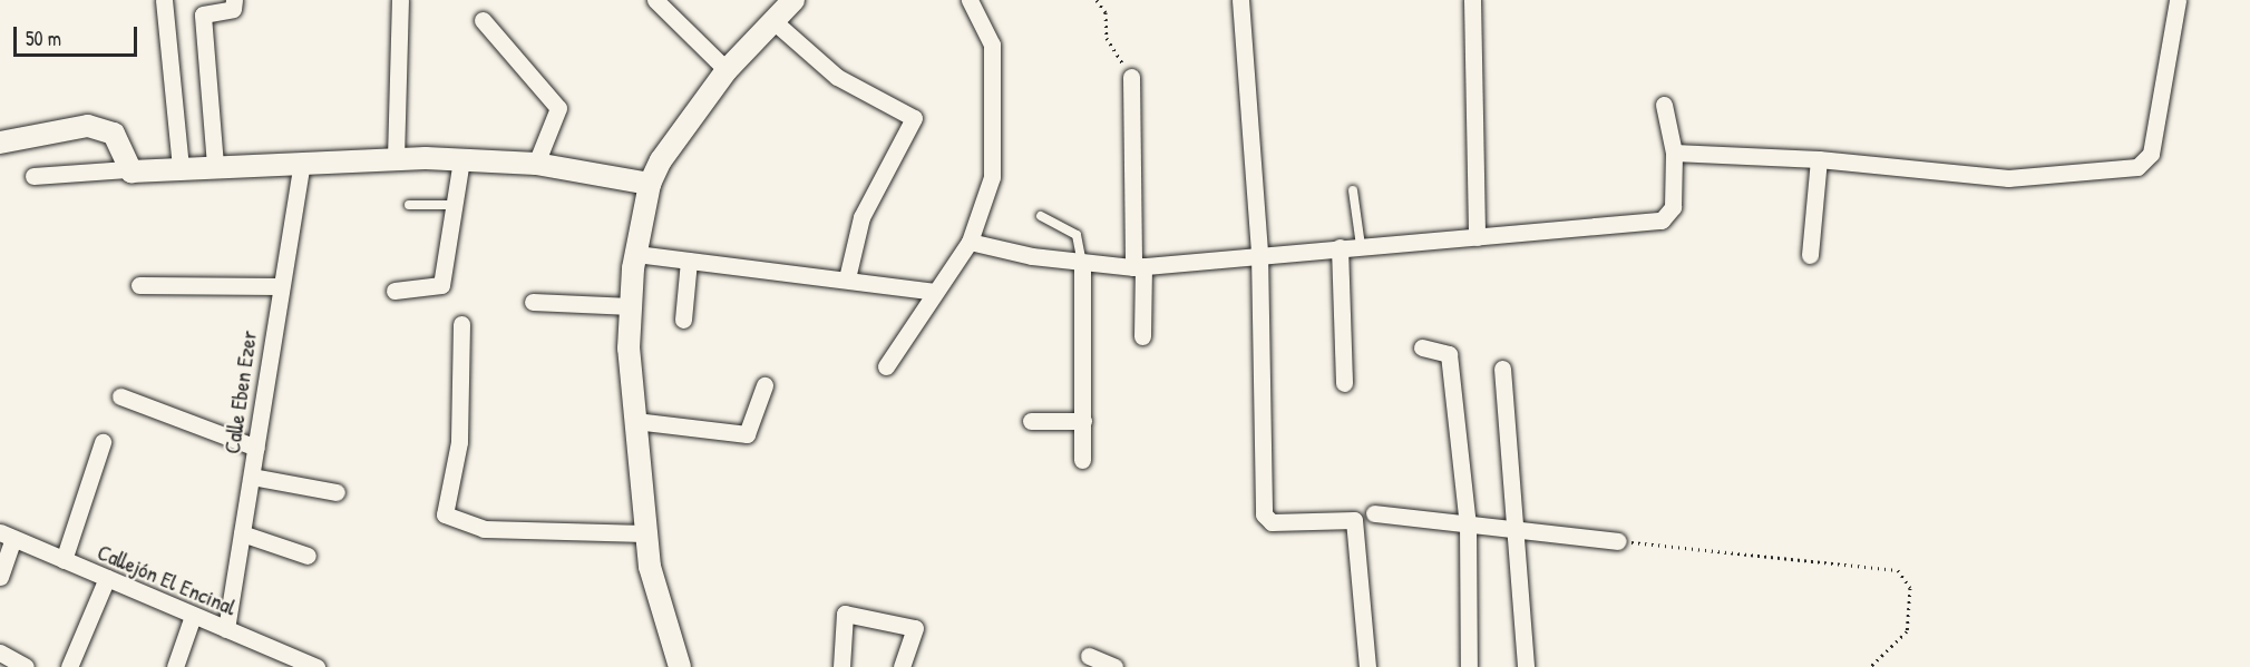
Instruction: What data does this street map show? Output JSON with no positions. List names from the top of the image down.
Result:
{
  "streets": {
    "street": ["Calle Eben Ezer", "Callejón El Encinal"]
  },
  "crossings": [
    ["Calle Eben Ezer", "Callejón El Encinal"]
  ],
  "scale_bar": "50 m"
}
